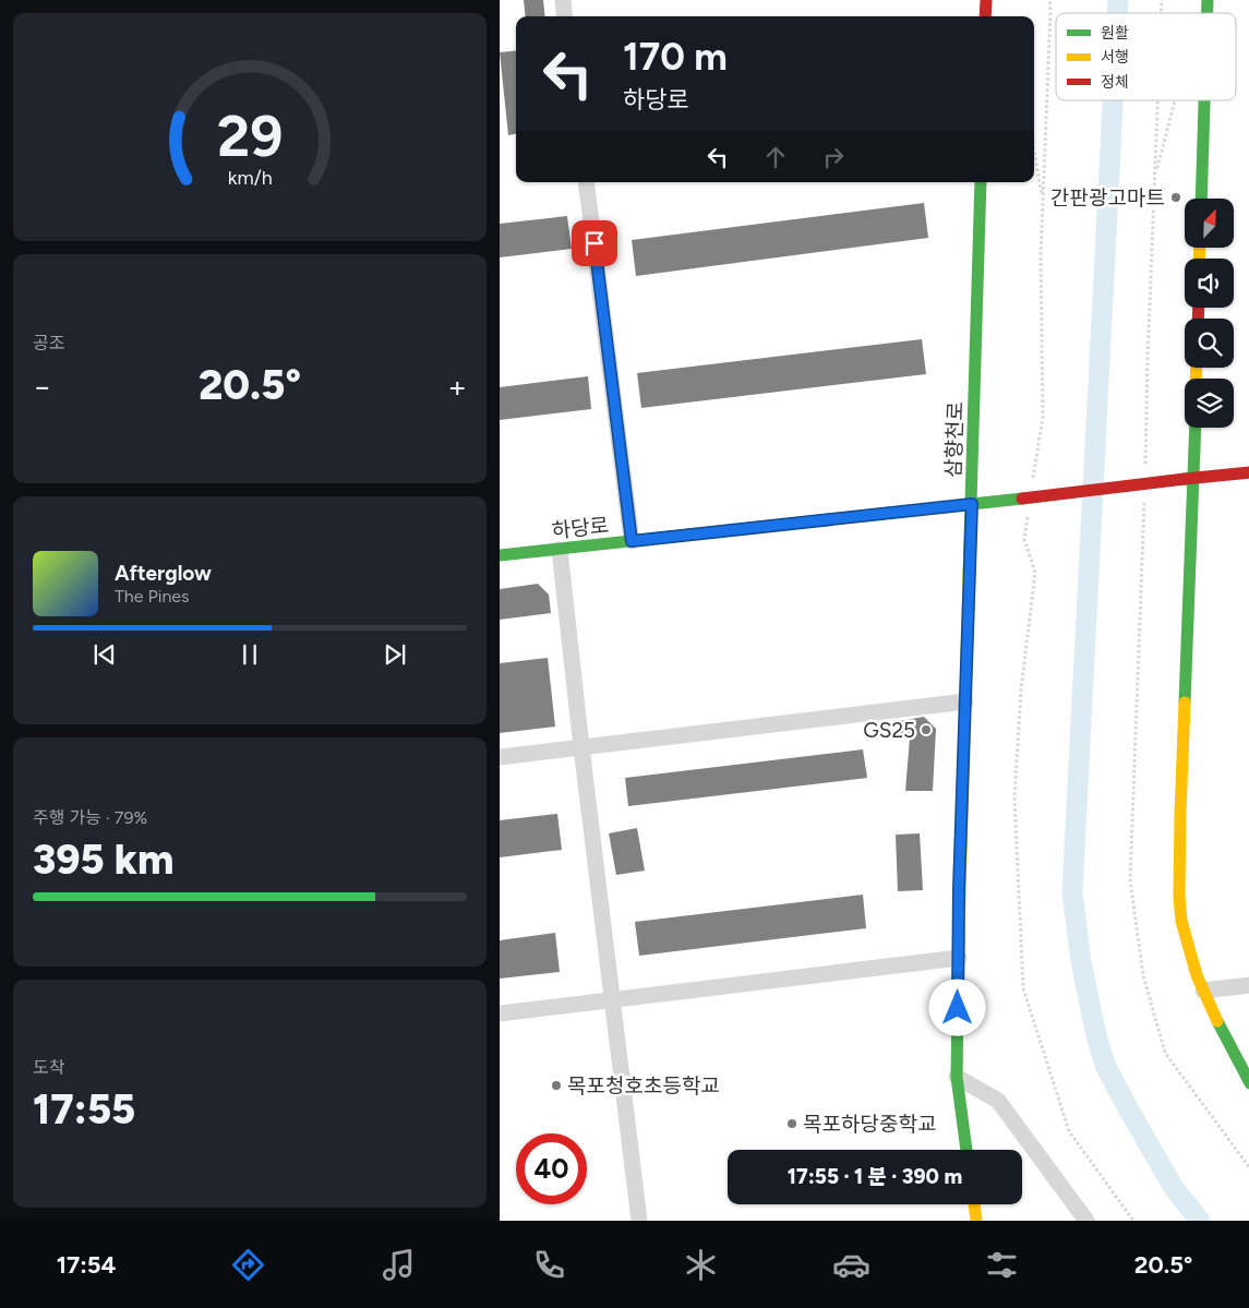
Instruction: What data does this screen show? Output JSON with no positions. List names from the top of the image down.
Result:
{
  "streets": {
    "street": ["삼향천로", "하당로"]
  },
  "crossings": [
    ["삼향천로", "하당로"]
  ],
  "places": [
    "간판광고마트",
    "GS25",
    "목포청호초등학교",
    "목포하당중학교"
  ],
  "legend": ["원활", "서행", "정체"],
  "north": "top right",
  "page": {
    "turn": ["170 m", "하당로"],
    "tile": [
      "공조",
      ["주행 가능 · 79%", "395 km"],
      ["도착", "17:55"]
    ],
    "heat": ["−", "20.5°", "+"],
    "song": ["Afterglow", "The Pines"],
    "limit": "40",
    "trip": "17:55 · 1 분 · 390 m",
    "tabs": ["17:54", "20.5°"],
    "gauge": ["29", "km/h"]
  }
}
